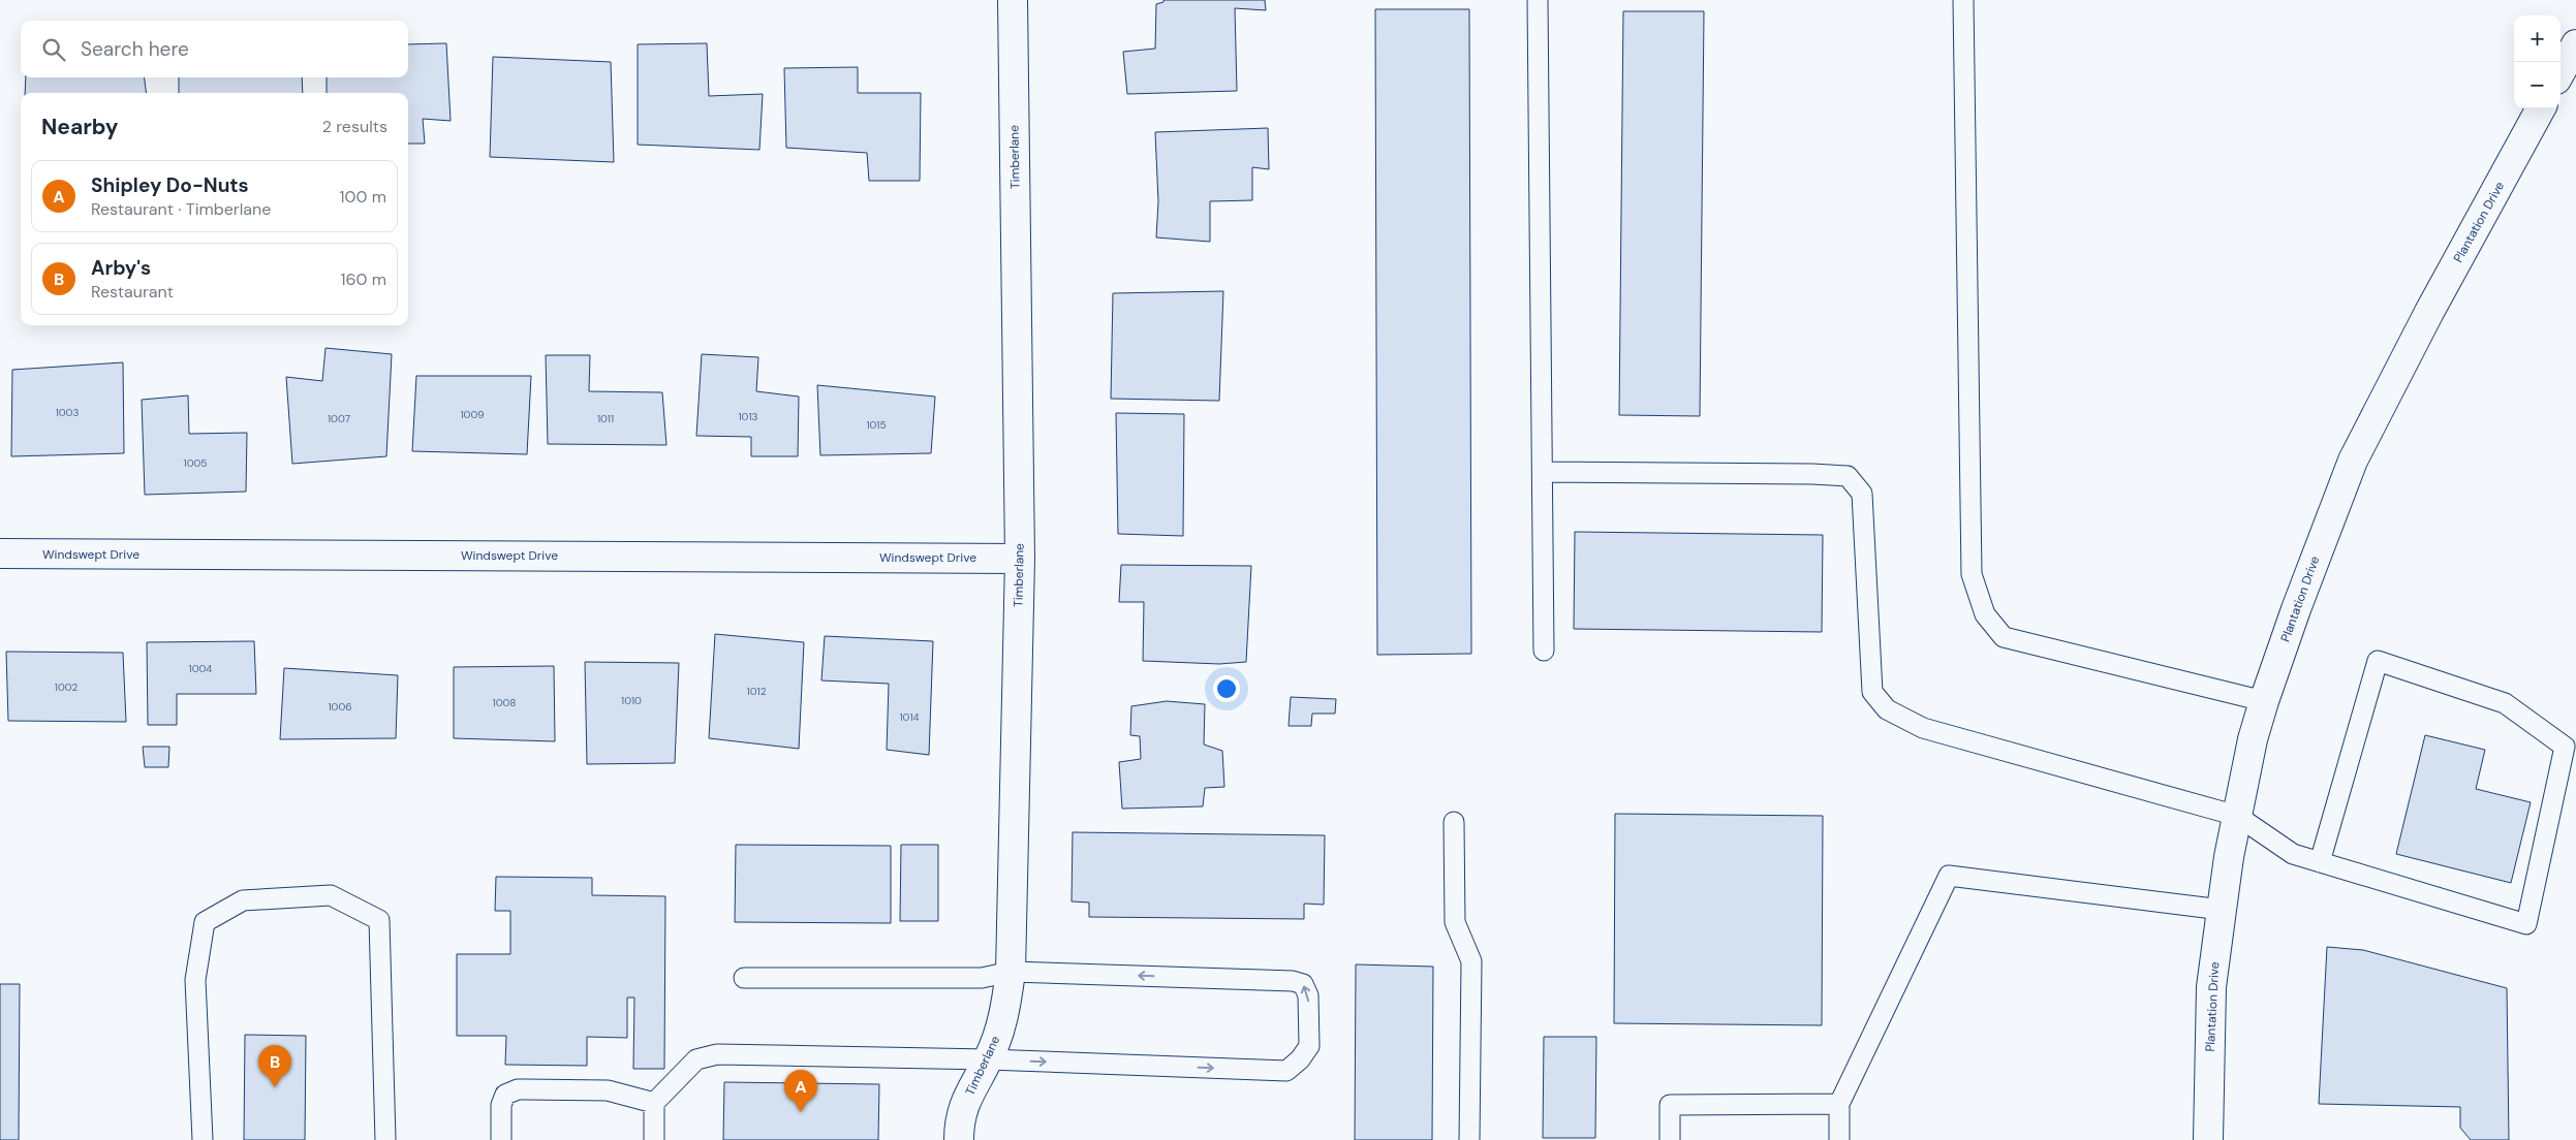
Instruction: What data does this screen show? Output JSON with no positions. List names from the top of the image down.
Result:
{
  "streets": {
    "street": ["Timberlane", "Plantation Drive", "Windswept Drive"]
  },
  "crossings": [
    ["Timberlane", "Windswept Drive"]
  ],
  "house_numbers": [
    "1003",
    "1009",
    "1013",
    "1007",
    "1011",
    "1015",
    "1005",
    "1004",
    "1002",
    "1012",
    "1010",
    "1008",
    "1006",
    "1014"
  ],
  "page": {
    "map_buttons": ["+", "−"],
    "search": "Search here",
    "heading": ["Nearby", "2 results"],
    "list": [
      {
        "mark": "A",
        "name": "Shipley Do-Nuts",
        "note": "Restaurant · Timberlane",
        "value": "100 m"
      },
      {
        "mark": "B",
        "name": "Arby's",
        "note": "Restaurant",
        "value": "160 m"
      }
    ],
    "pins": ["B", "A"]
  }
}
